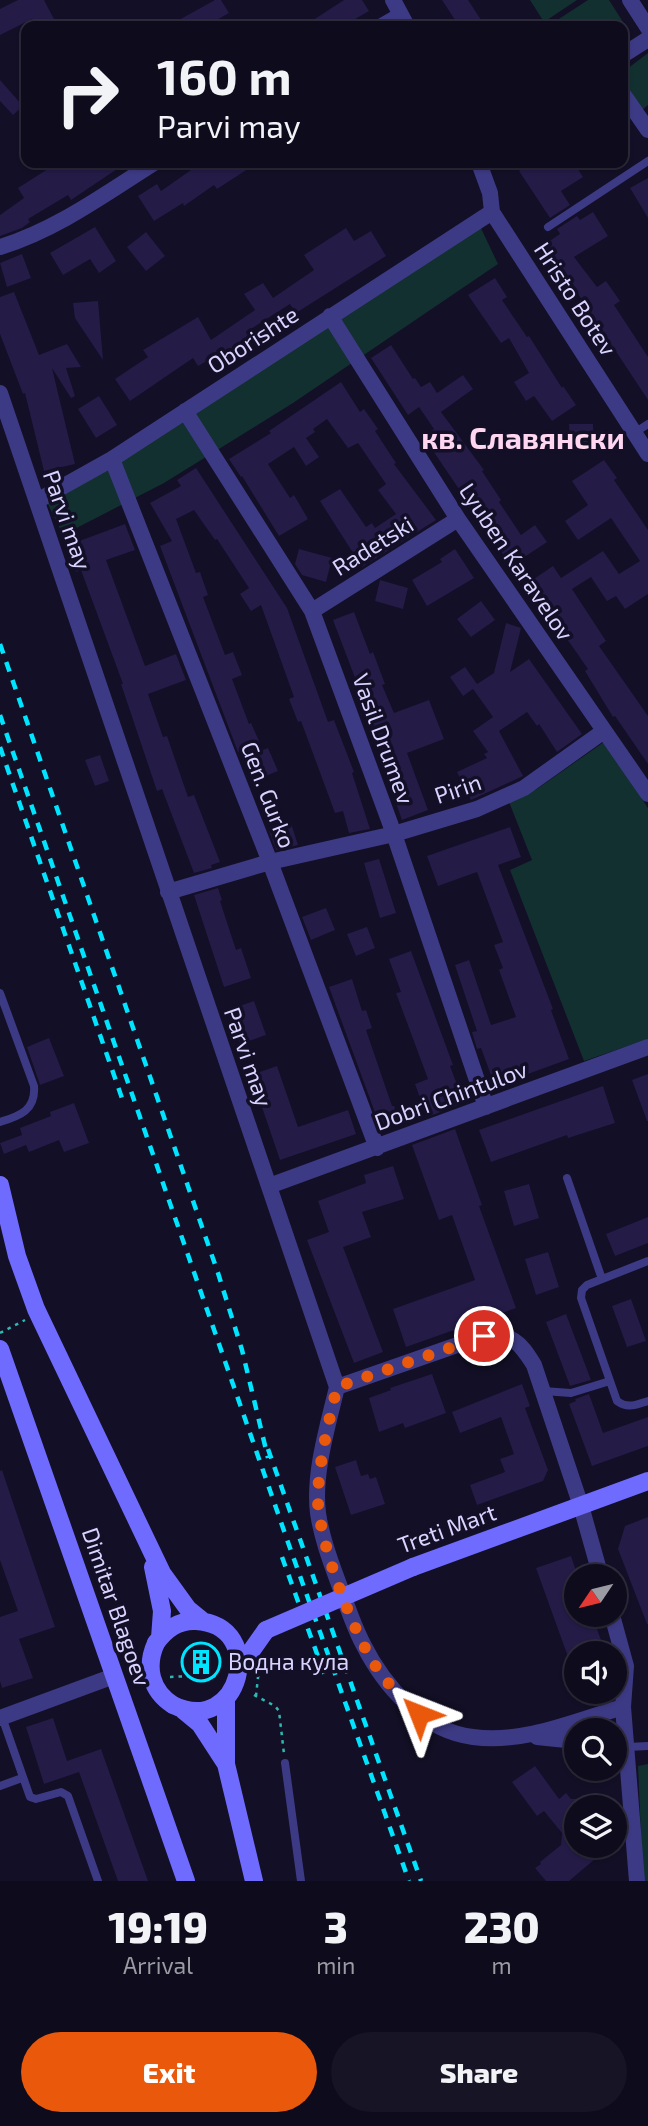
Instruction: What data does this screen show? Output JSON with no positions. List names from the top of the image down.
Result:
{
  "streets": {
    "street": [
      "Hristo Botev",
      "Oborishte",
      "Parvi may",
      "Radetski",
      "Lyuben Karavelov",
      "Vasil Drumev",
      "Pirin",
      "Gen. Gurko",
      "Dobri Chintulov",
      "Treti Mart",
      "Dimitar Blagoev"
    ]
  },
  "crossings": [
    ["Hristo Botev", "Oborishte"],
    ["Oborishte", "Parvi may"],
    ["Oborishte", "Lyuben Karavelov"],
    ["Oborishte", "Vasil Drumev"],
    ["Oborishte", "Gen. Gurko"],
    ["Parvi may", "Pirin"],
    ["Parvi may", "Dobri Chintulov"],
    ["Radetski", "Lyuben Karavelov"],
    ["Radetski", "Vasil Drumev"],
    ["Lyuben Karavelov", "Pirin"],
    ["Vasil Drumev", "Pirin"],
    ["Vasil Drumev", "Dobri Chintulov"],
    ["Pirin", "Gen. Gurko"],
    ["Gen. Gurko", "Dobri Chintulov"]
  ],
  "districts": ["кв. Славянски"],
  "places": {
    "building": ["Водна кула"]
  },
  "north": "bottom left",
  "page": {
    "turn": ["160 m", "Parvi may"],
    "eta": [
      "19:19",
      "Arrival",
      "3",
      "min",
      "230",
      "m"
    ],
    "buttons": ["Exit", "Share"]
  }
}
